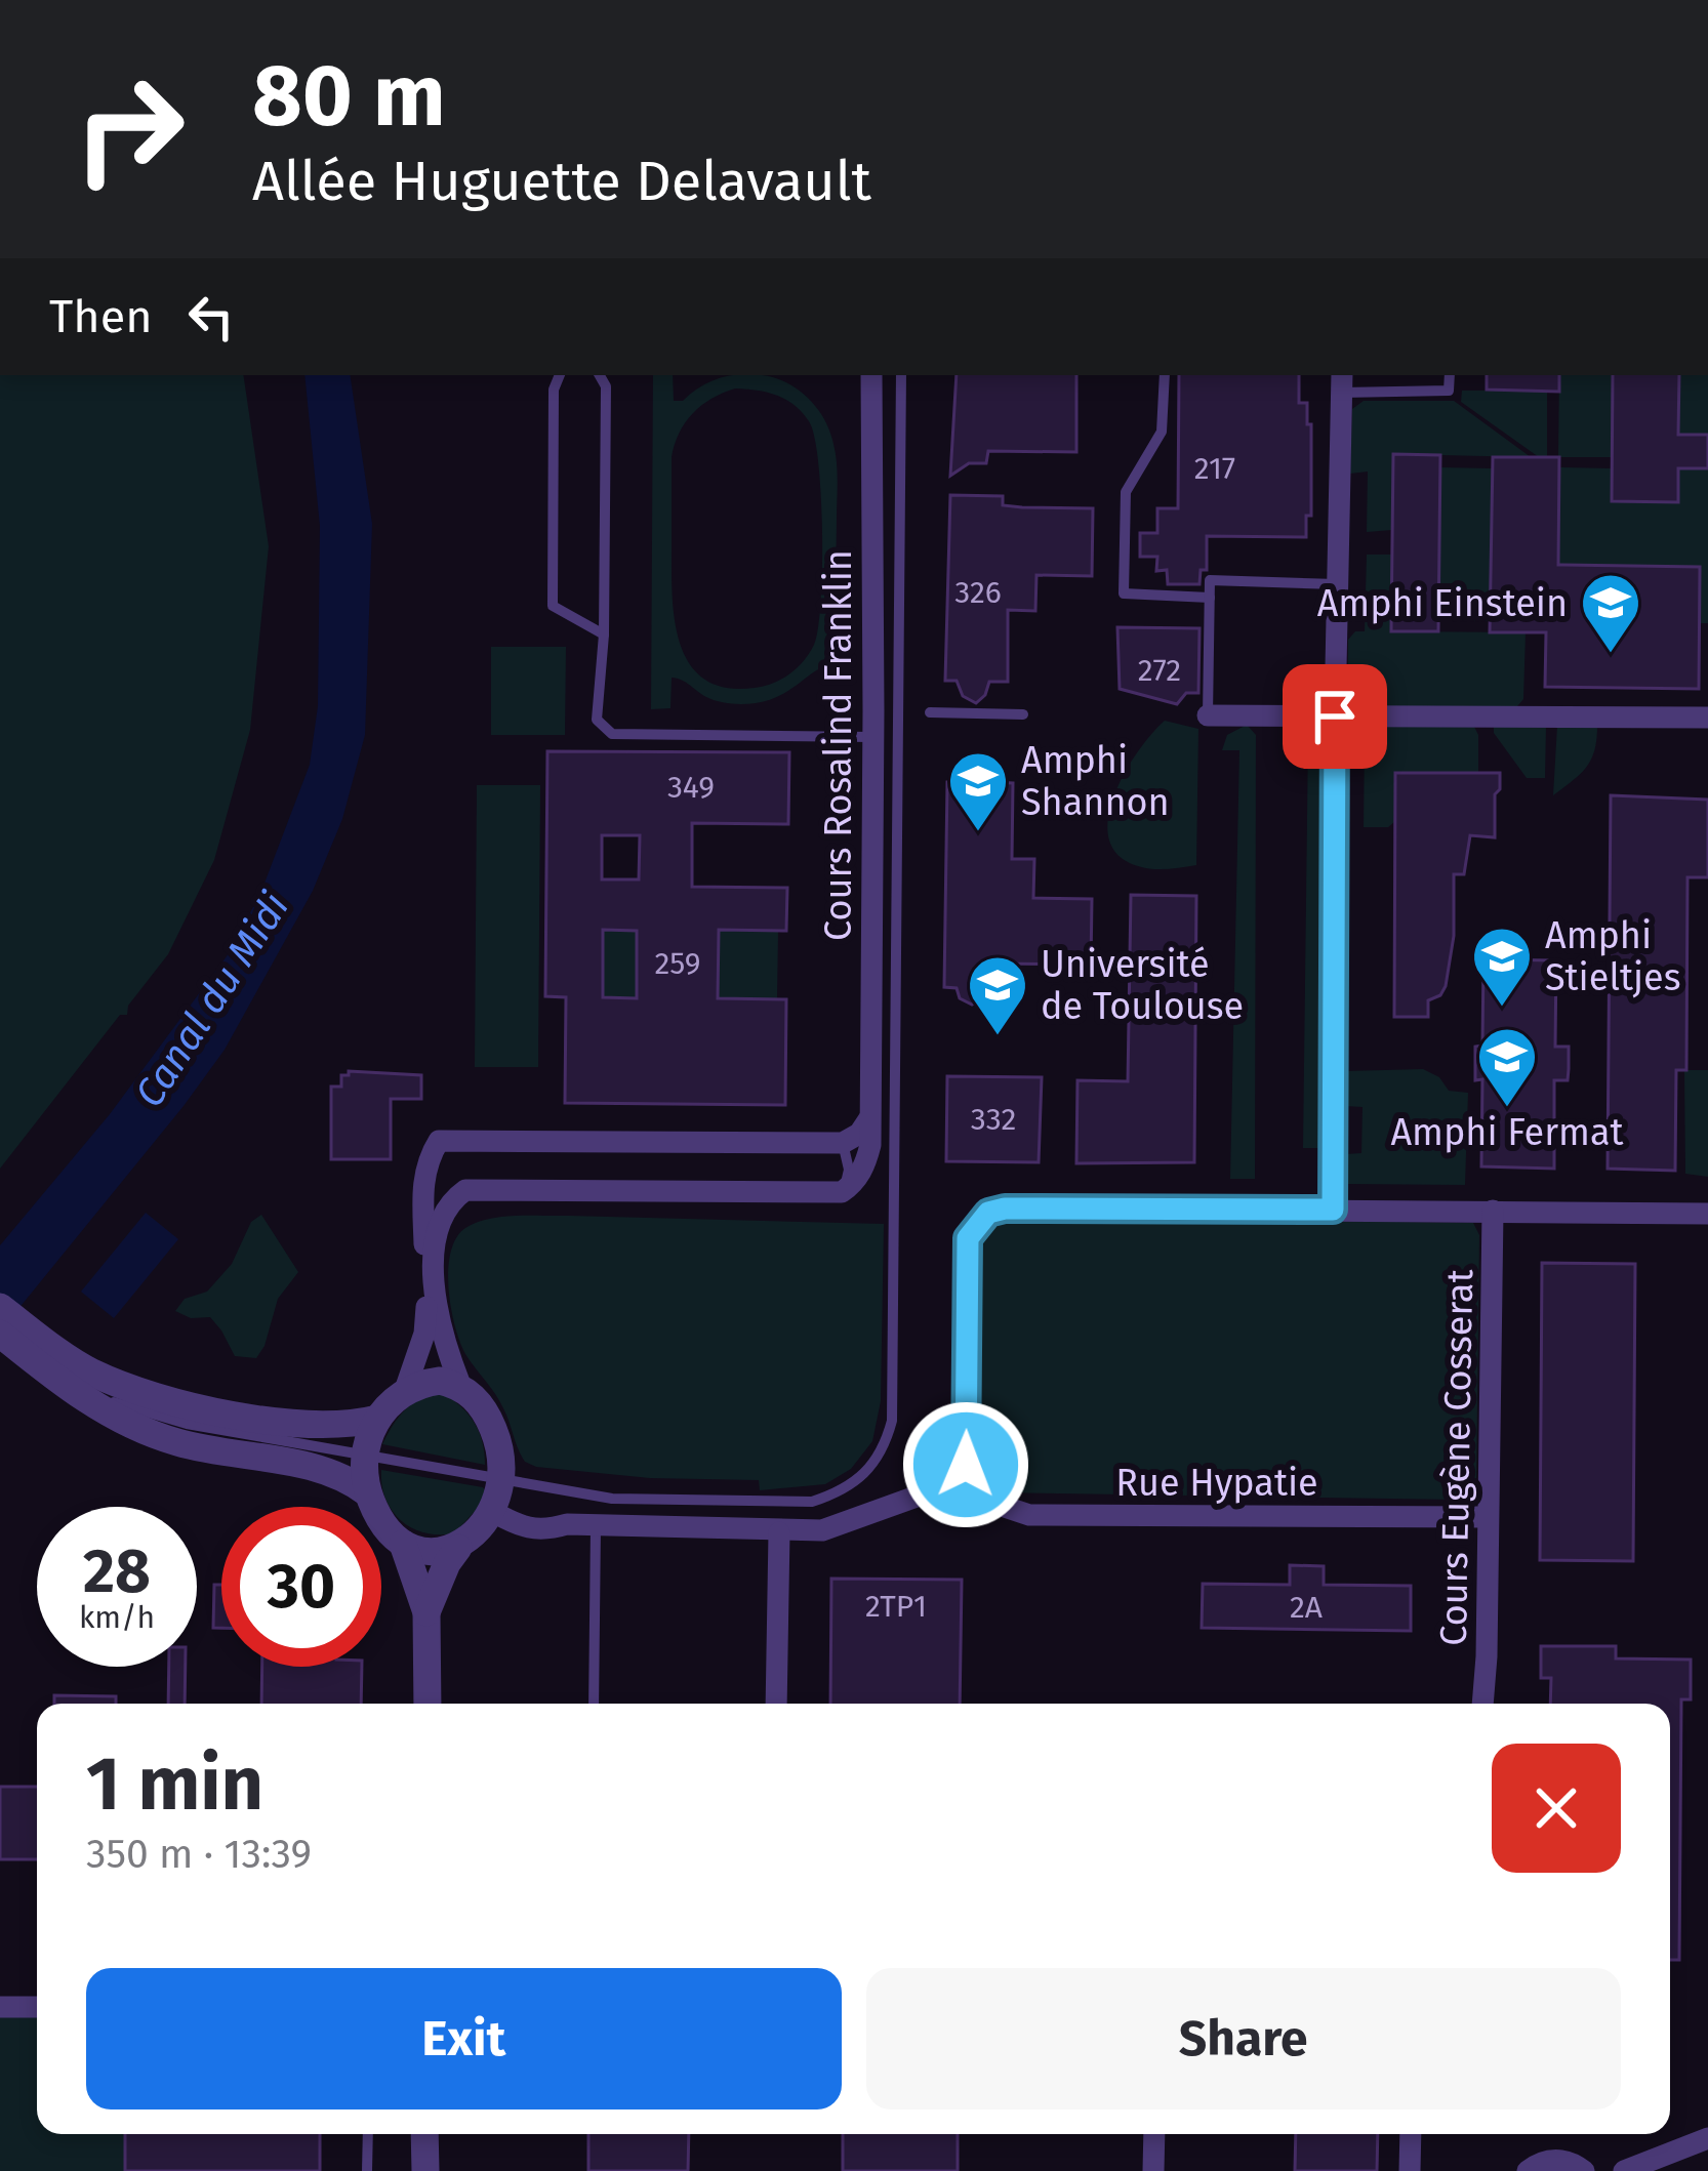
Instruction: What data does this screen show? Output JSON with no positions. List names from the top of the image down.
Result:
{
  "streets": {
    "street": ["Cours Rosalind Franklin", "Cours Eugène Cosserat", "Rue Hypatie"]
  },
  "crossings": [
    ["Cours Eugène Cosserat", "Rue Hypatie"]
  ],
  "water": ["Canal du Midi"],
  "places": {
    "school or university": [
      "Amphi Einstein",
      "Amphi Shannon",
      "Amphi Stieltjes",
      "Université de Toulouse",
      "Amphi Fermat"
    ]
  },
  "house_numbers": [
    "217",
    "326",
    "272",
    "349",
    "259",
    "332",
    "2TP1",
    "2A"
  ],
  "page": {
    "turn": ["80 m", "Allée Huguette Delavault"],
    "then": "Then",
    "speed": "28 km/h",
    "limit": "30",
    "heading": ["1 min", "350 m · 13:39"],
    "buttons": ["Exit", "Share"]
  }
}
